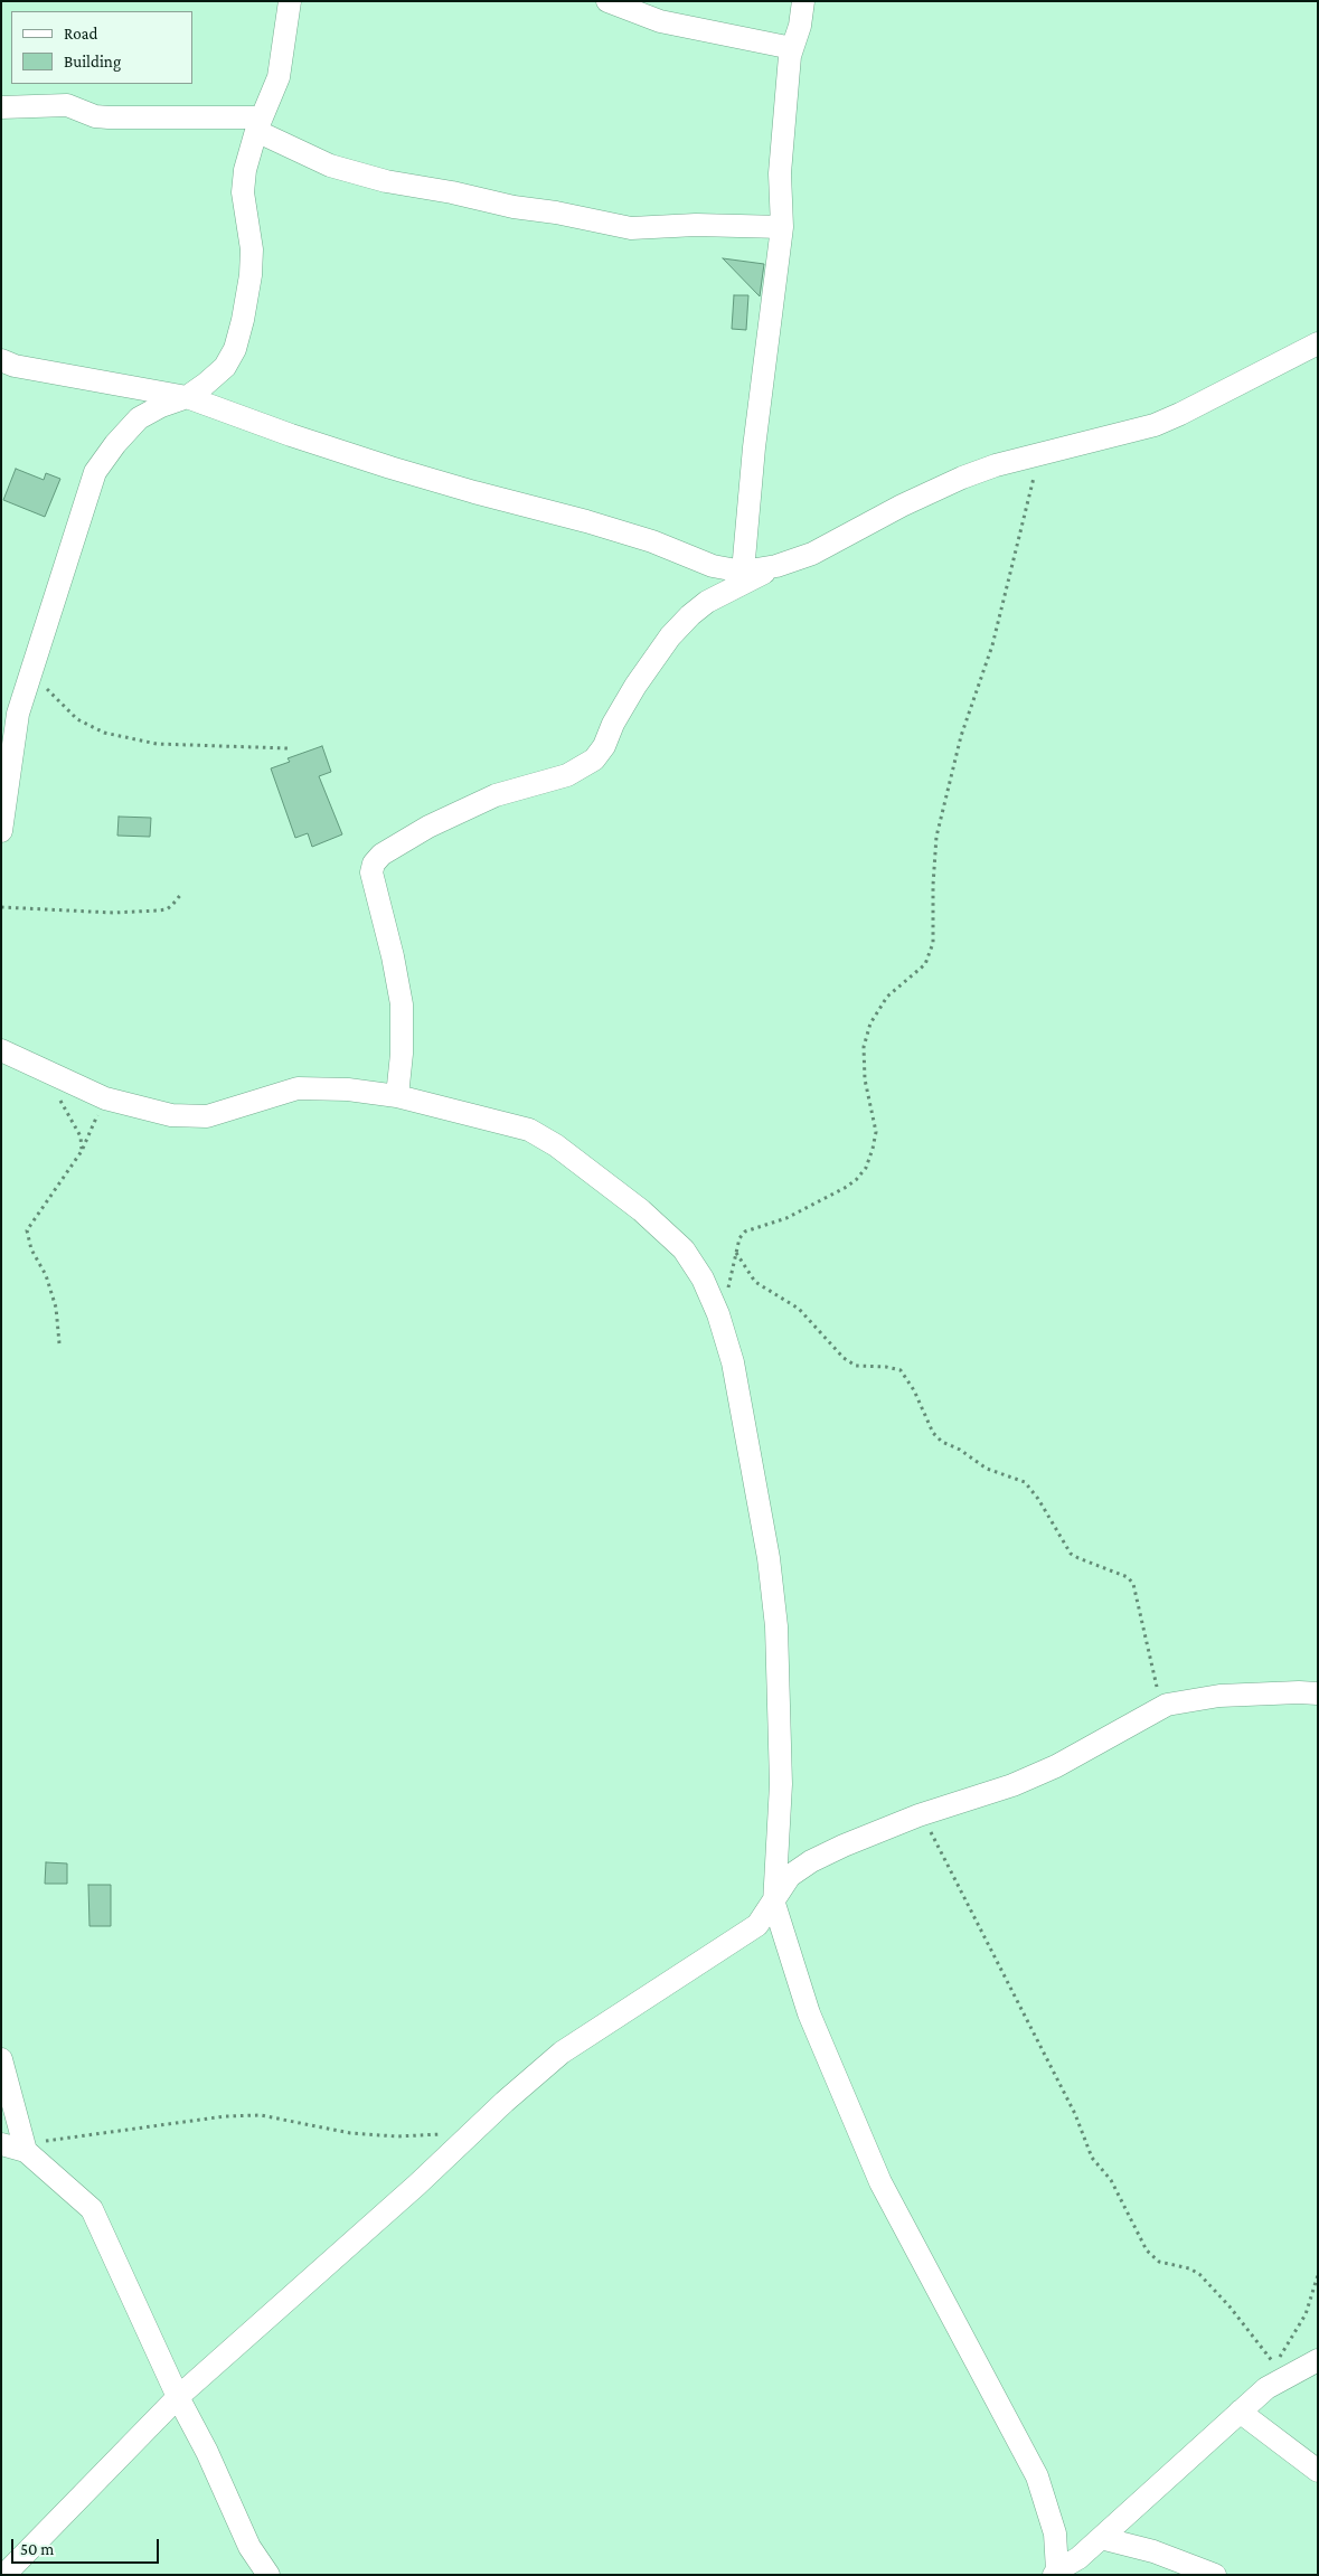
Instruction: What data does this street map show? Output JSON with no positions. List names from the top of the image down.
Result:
{
  "legend": ["Road", "Building"],
  "scale_bar": "50 m"
}
